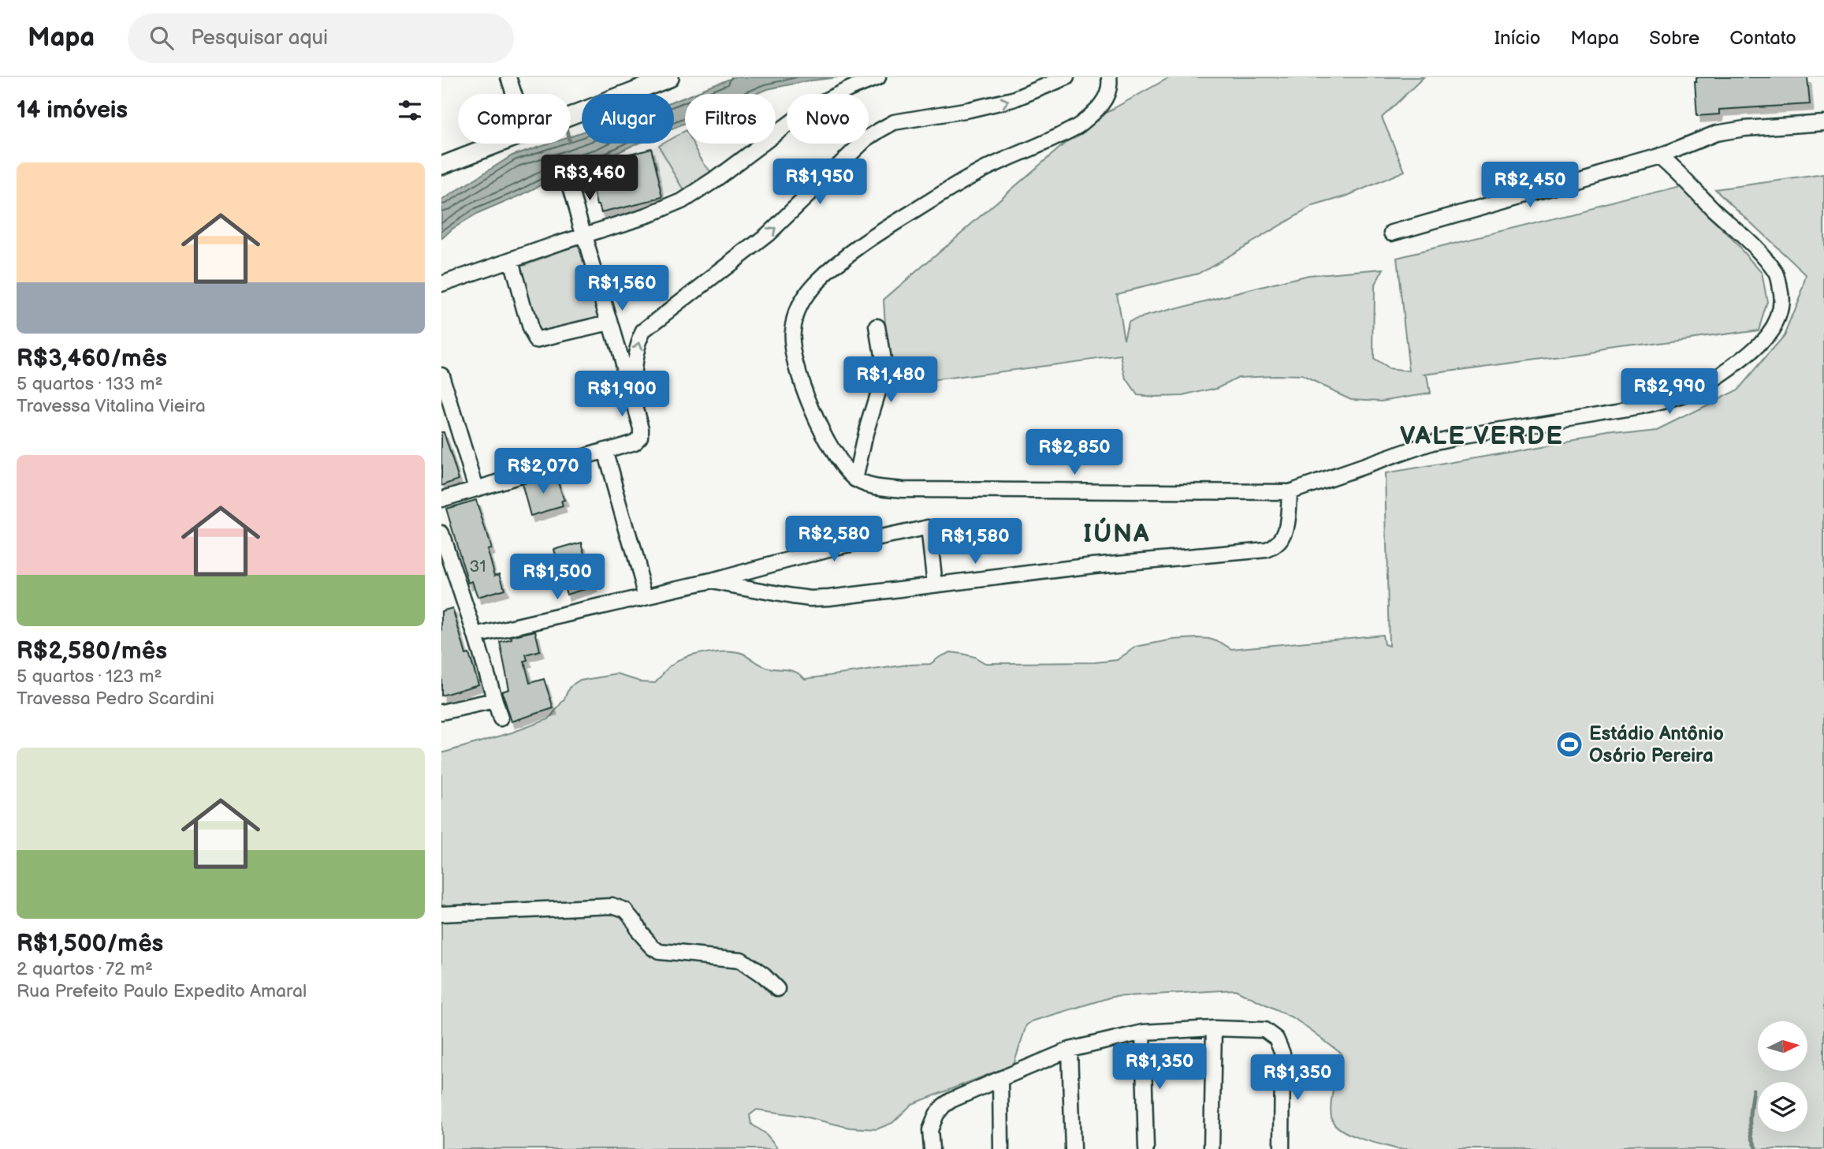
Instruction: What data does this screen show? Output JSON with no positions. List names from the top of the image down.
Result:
{
  "districts": ["VALE VERDE", "IÚNA"],
  "places": {
    "sports": ["Estádio Antônio Osório Pereira"]
  },
  "house_numbers": ["31"],
  "north": "right",
  "page": {
    "header": "Mapa",
    "search": "Pesquisar aqui",
    "nav": [
      "Início",
      "Mapa",
      "Sobre",
      "Contato"
    ],
    "heading": "14 imóveis",
    "chip": [
      "Comprar",
      "Alugar",
      "Filtros",
      "Novo"
    ],
    "list": [
      {
        "name": "R$3,460/mês",
        "note": "5 quartos · 133 m² · Travessa Vitalina Vieira"
      },
      {
        "name": "R$2,580/mês",
        "note": "5 quartos · 123 m² · Travessa Pedro Scardini"
      },
      {
        "name": "R$1,500/mês",
        "note": "2 quartos · 72 m² · Rua Prefeito Paulo Expedito Amaral"
      }
    ],
    "price": [
      "R$3,460",
      "R$1,950",
      "R$2,450",
      "R$1,560",
      "R$1,480",
      "R$2,990",
      "R$1,900",
      "R$2,850",
      "R$2,070",
      "R$2,580",
      "R$1,580",
      "R$1,500",
      "R$1,350",
      "R$1,350"
    ]
  }
}
